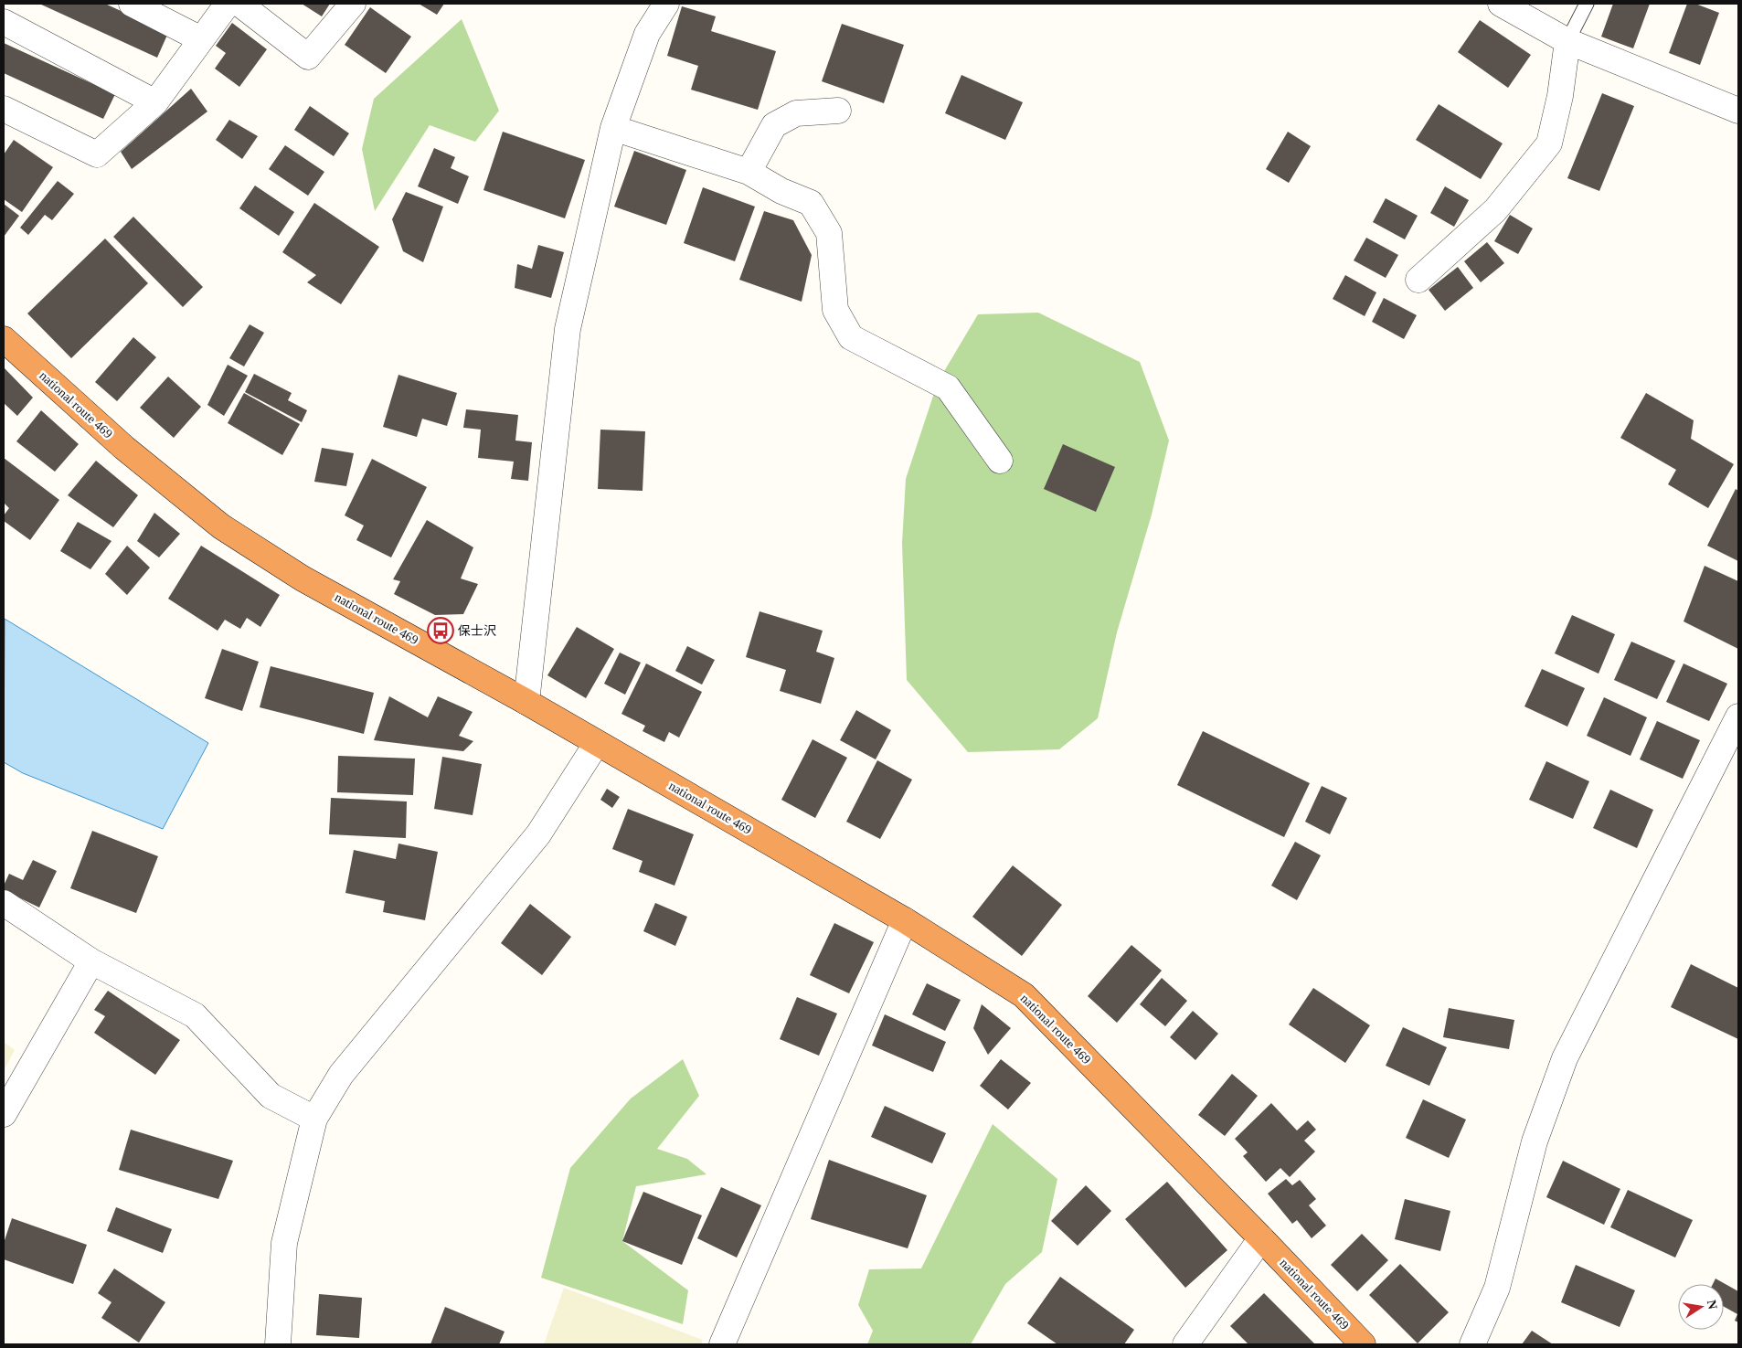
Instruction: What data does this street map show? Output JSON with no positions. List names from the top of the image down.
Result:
{
  "streets": {
    "highway": ["national route 469"]
  },
  "places": {
    "bus stop": ["保士沢"]
  },
  "north": "right"
}
